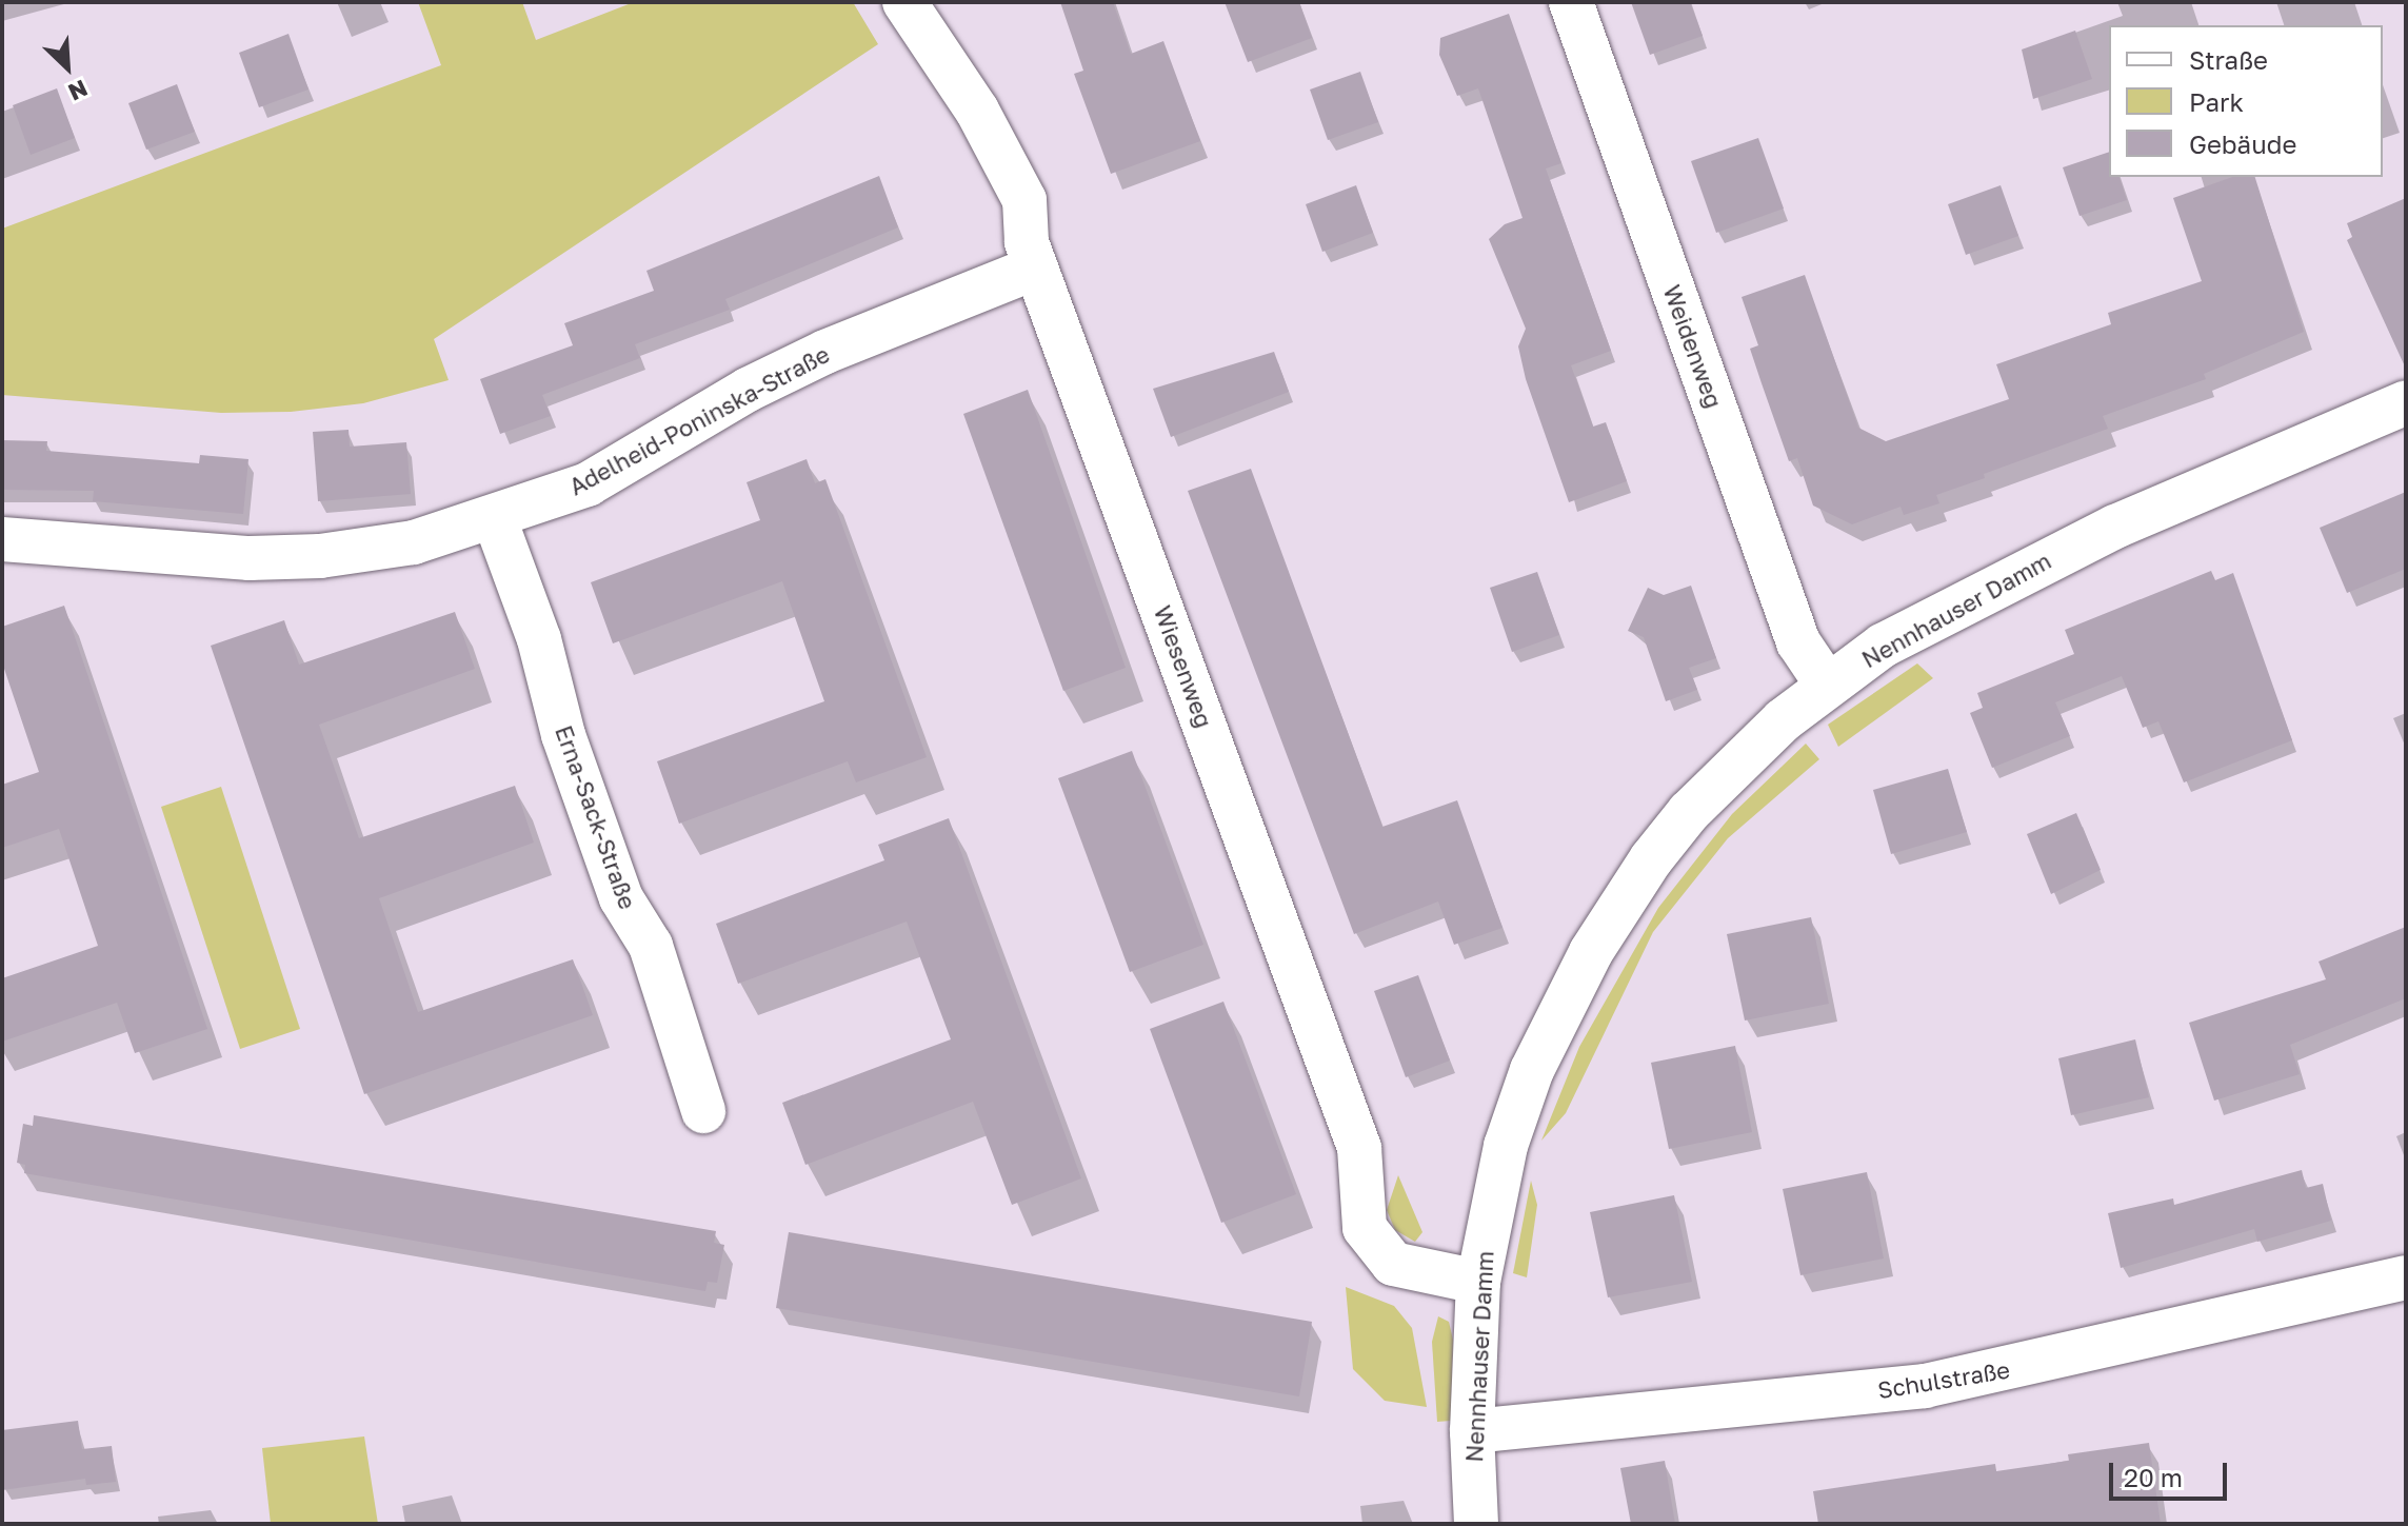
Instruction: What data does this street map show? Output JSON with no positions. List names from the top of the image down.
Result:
{
  "streets": {
    "street": [
      "Weidenweg",
      "Adelheid-Poninska-Straße",
      "Nennhauser Damm",
      "Wiesenweg",
      "Erna-Sack-Straße",
      "Schulstraße"
    ]
  },
  "crossings": [
    ["Weidenweg", "Nennhauser Damm"],
    ["Adelheid-Poninska-Straße", "Wiesenweg"],
    ["Adelheid-Poninska-Straße", "Erna-Sack-Straße"],
    ["Nennhauser Damm", "Wiesenweg"],
    ["Nennhauser Damm", "Schulstraße"]
  ],
  "legend": ["Straße", "Park", "Gebäude"],
  "scale_bar": "20 m",
  "north": "bottom right"
}
